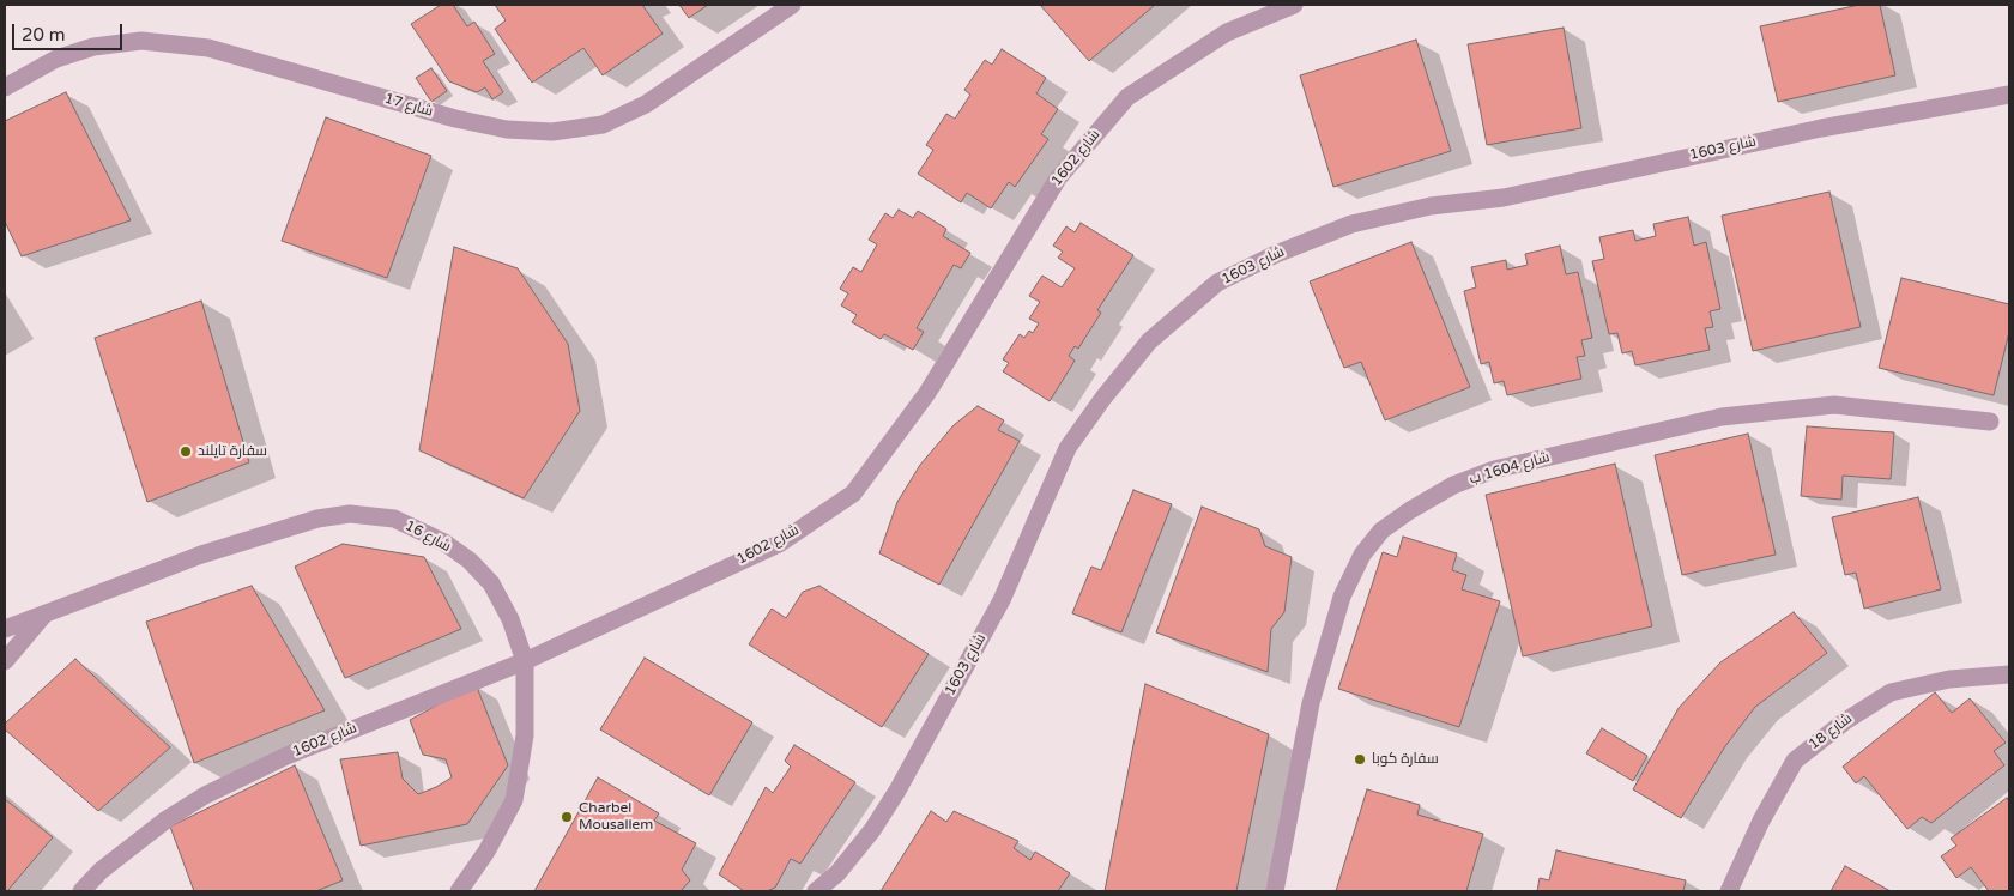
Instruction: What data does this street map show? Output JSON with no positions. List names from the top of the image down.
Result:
{
  "streets": {
    "street": [
      "شارع 17",
      "شارع 1603",
      "شارع 1602",
      "شارع 1604 ب",
      "شارع 16",
      "شارع 18"
    ]
  },
  "crossings": [
    ["شارع 1602", "شارع 16"]
  ],
  "places": ["سفارة تايلند", "سفارة كوبا", "Charbel Mousallem"],
  "scale_bar": "20 m"
}
